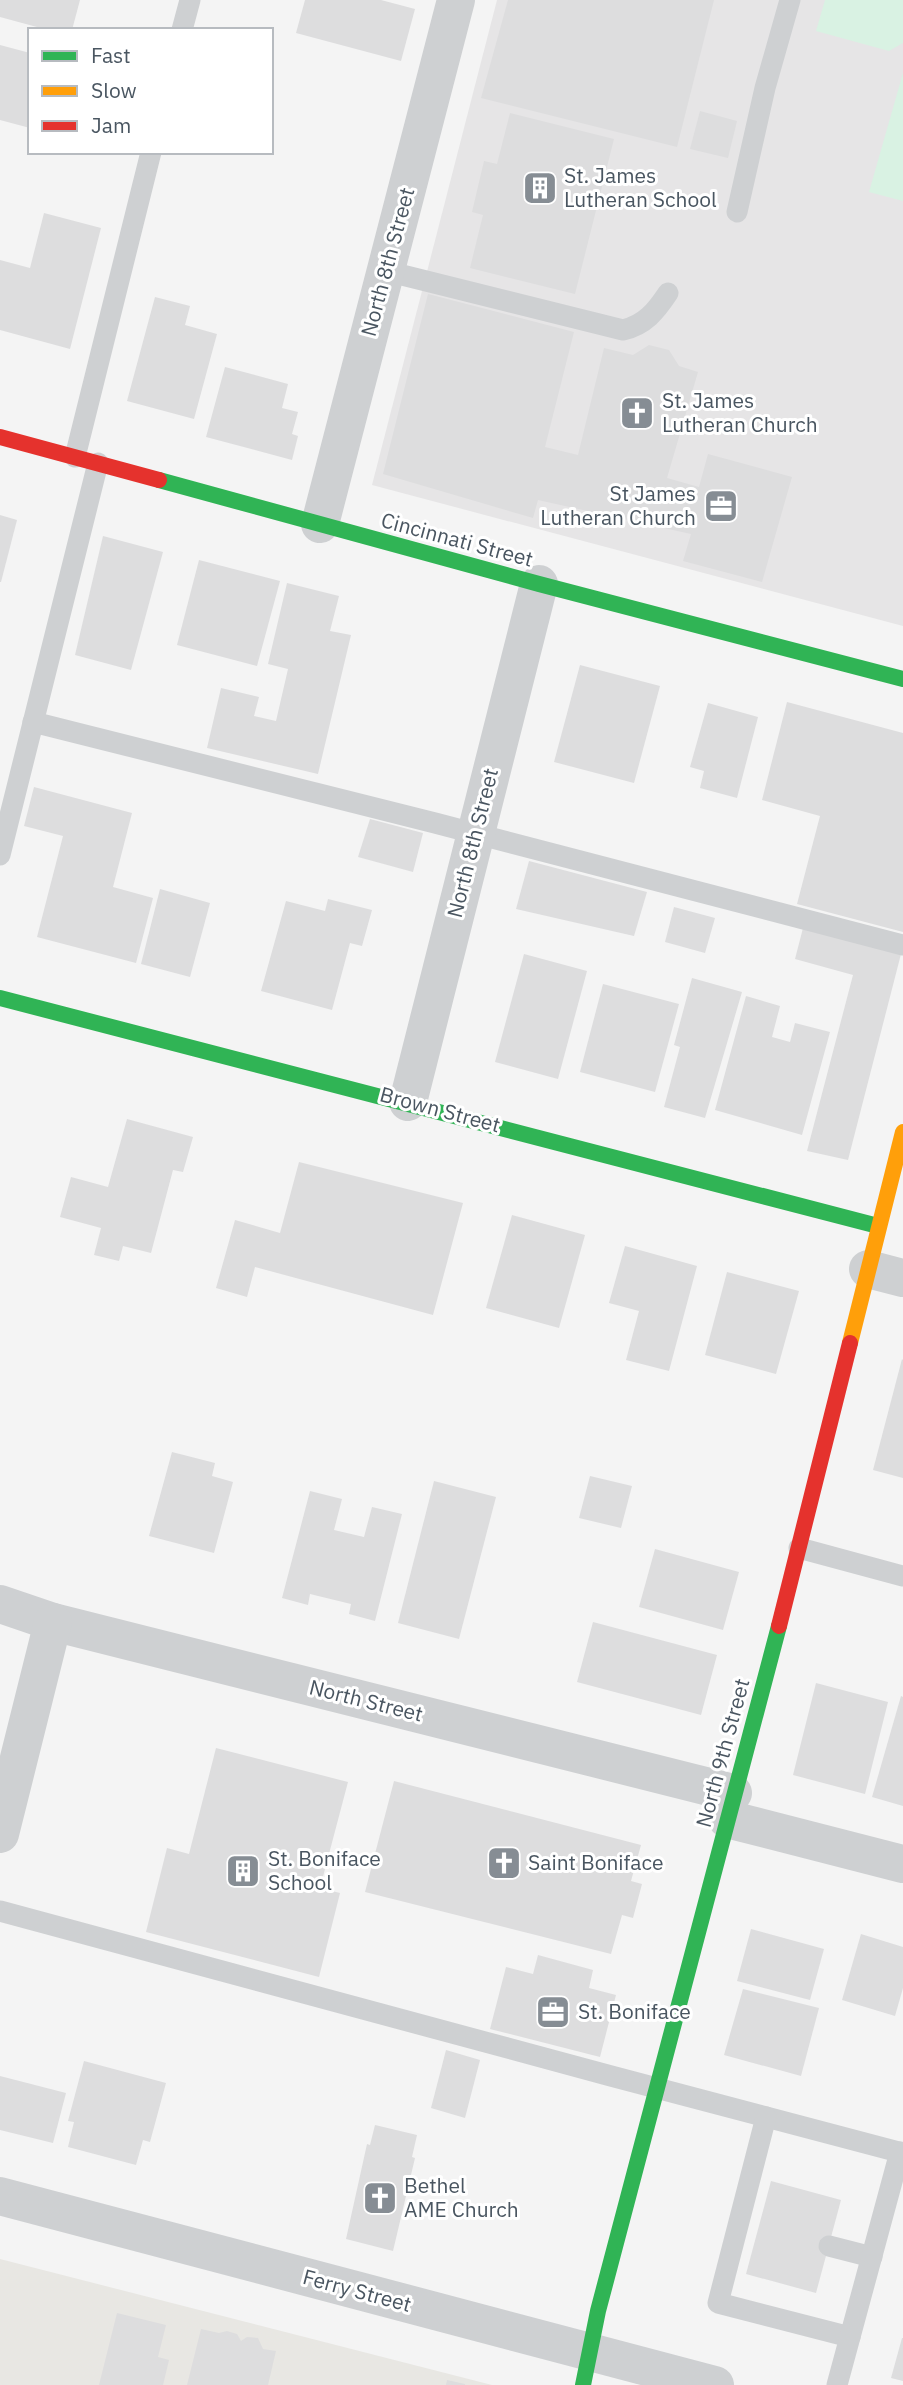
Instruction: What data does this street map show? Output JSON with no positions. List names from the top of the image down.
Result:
{
  "streets": {
    "street": [
      "North 8th Street",
      "Cincinnati Street",
      "Brown Street",
      "North Street",
      "North 9th Street",
      "Ferry Street"
    ]
  },
  "crossings": [
    ["North 8th Street", "Cincinnati Street"],
    ["North 8th Street", "Brown Street"],
    ["Brown Street", "North 9th Street"],
    ["North Street", "North 9th Street"],
    ["North 9th Street", "Ferry Street"]
  ],
  "places": {
    "building": ["St. James Lutheran School", "St. Boniface School"],
    "church": ["St. James Lutheran Church", "Saint Boniface", "Bethel AME Church"],
    "office": ["St James Lutheran Church", "St. Boniface"]
  },
  "legend": ["Fast", "Slow", "Jam"]
}
